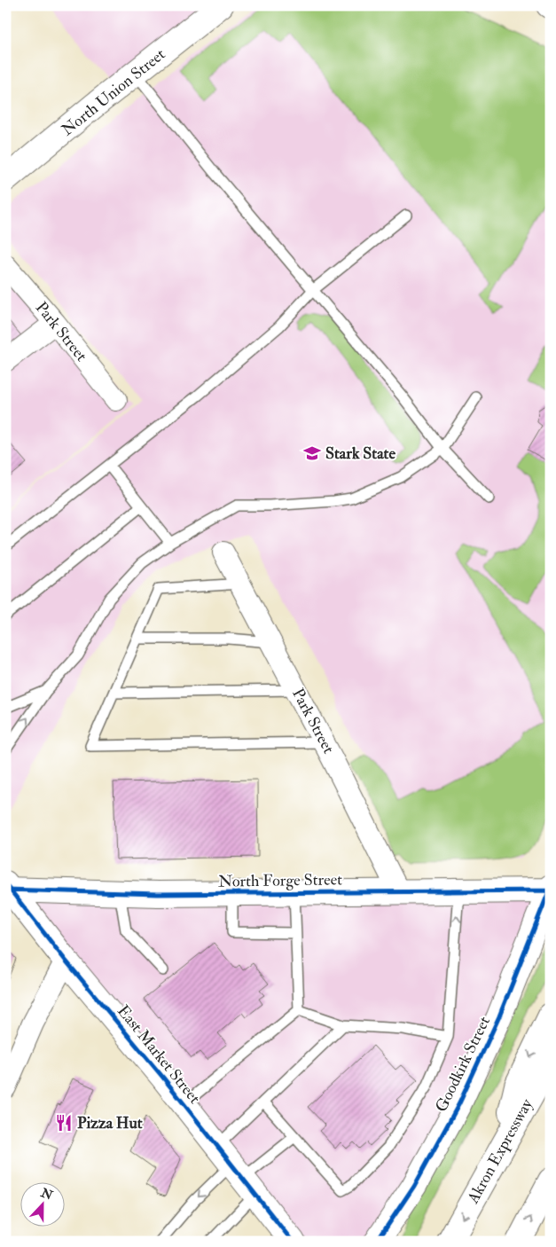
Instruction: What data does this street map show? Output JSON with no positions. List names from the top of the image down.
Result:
{
  "streets": {
    "main road": [
      "North Union Street",
      "North Forge Street",
      "East Market Street",
      "Goodkirk Street",
      "Akron Expressway"
    ],
    "street": ["Park Street"]
  },
  "crossings": [
    ["Park Street", "North Forge Street"],
    ["North Forge Street", "East Market Street"],
    ["North Forge Street", "Goodkirk Street"]
  ],
  "places": {
    "school or university": ["Stark State"],
    "restaurant": ["Pizza Hut"]
  },
  "north": "top"
}
